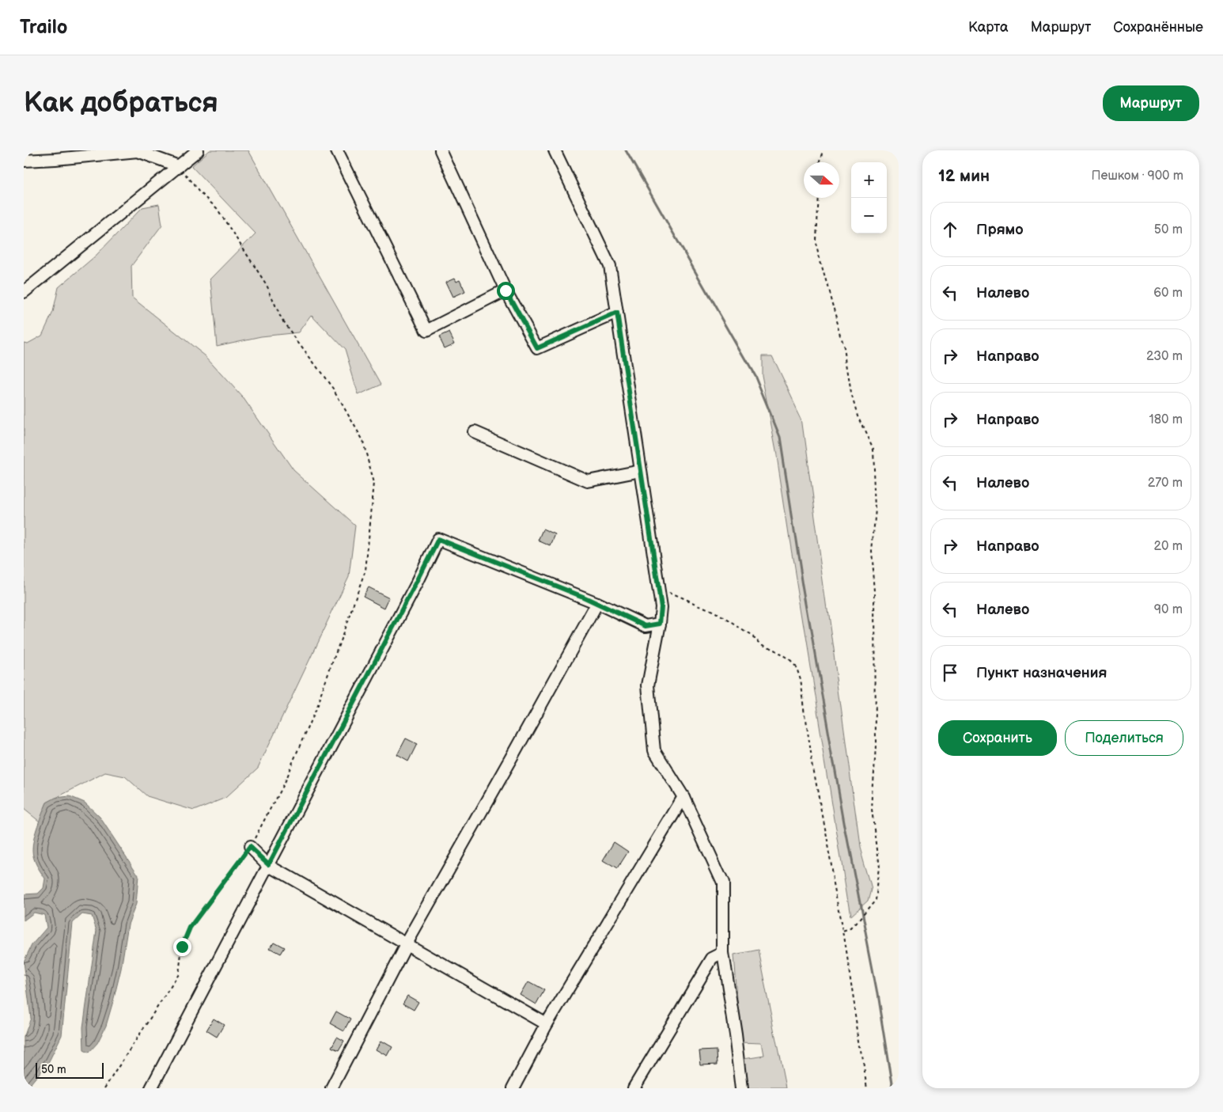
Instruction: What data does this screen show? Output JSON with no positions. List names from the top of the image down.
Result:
{
  "scale_bar": "50 m",
  "north": "right",
  "page": {
    "header": "Trailo",
    "nav": ["Карта", "Маршрут", "Сохранённые"],
    "buttons": [
      "Маршрут",
      ["Сохранить", "Поделиться"]
    ],
    "title": "Как добраться",
    "heading": ["12 мин", "Пешком · 900 m"],
    "map_buttons": ["+", "−"],
    "list": [
      ["Прямо", "50 m"],
      ["Налево", "60 m"],
      ["Направо", "230 m"],
      ["Направо", "180 m"],
      ["Налево", "270 m"],
      ["Направо", "20 m"],
      ["Налево", "90 m"],
      "Пункт назначения"
    ],
    "scale": "50 m"
  }
}
